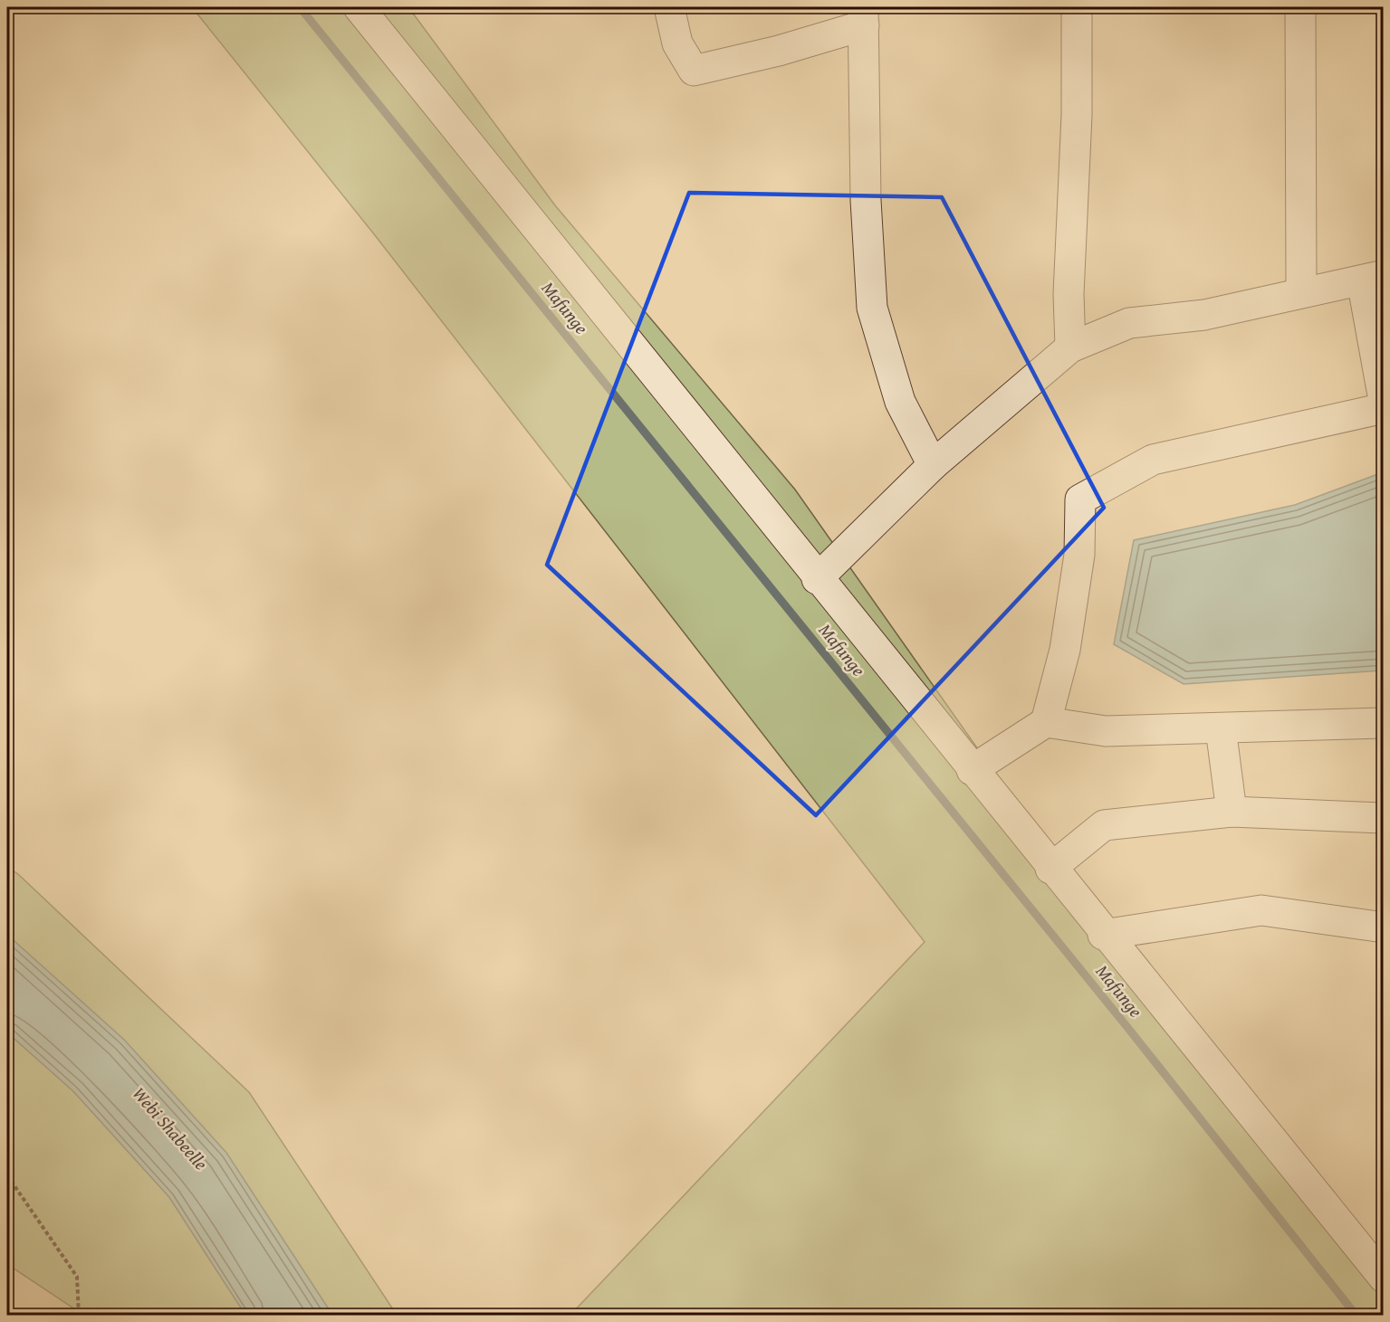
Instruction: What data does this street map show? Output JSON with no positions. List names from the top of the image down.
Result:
{
  "water": ["Mafunge", "Webi Shabeelle"]
}
